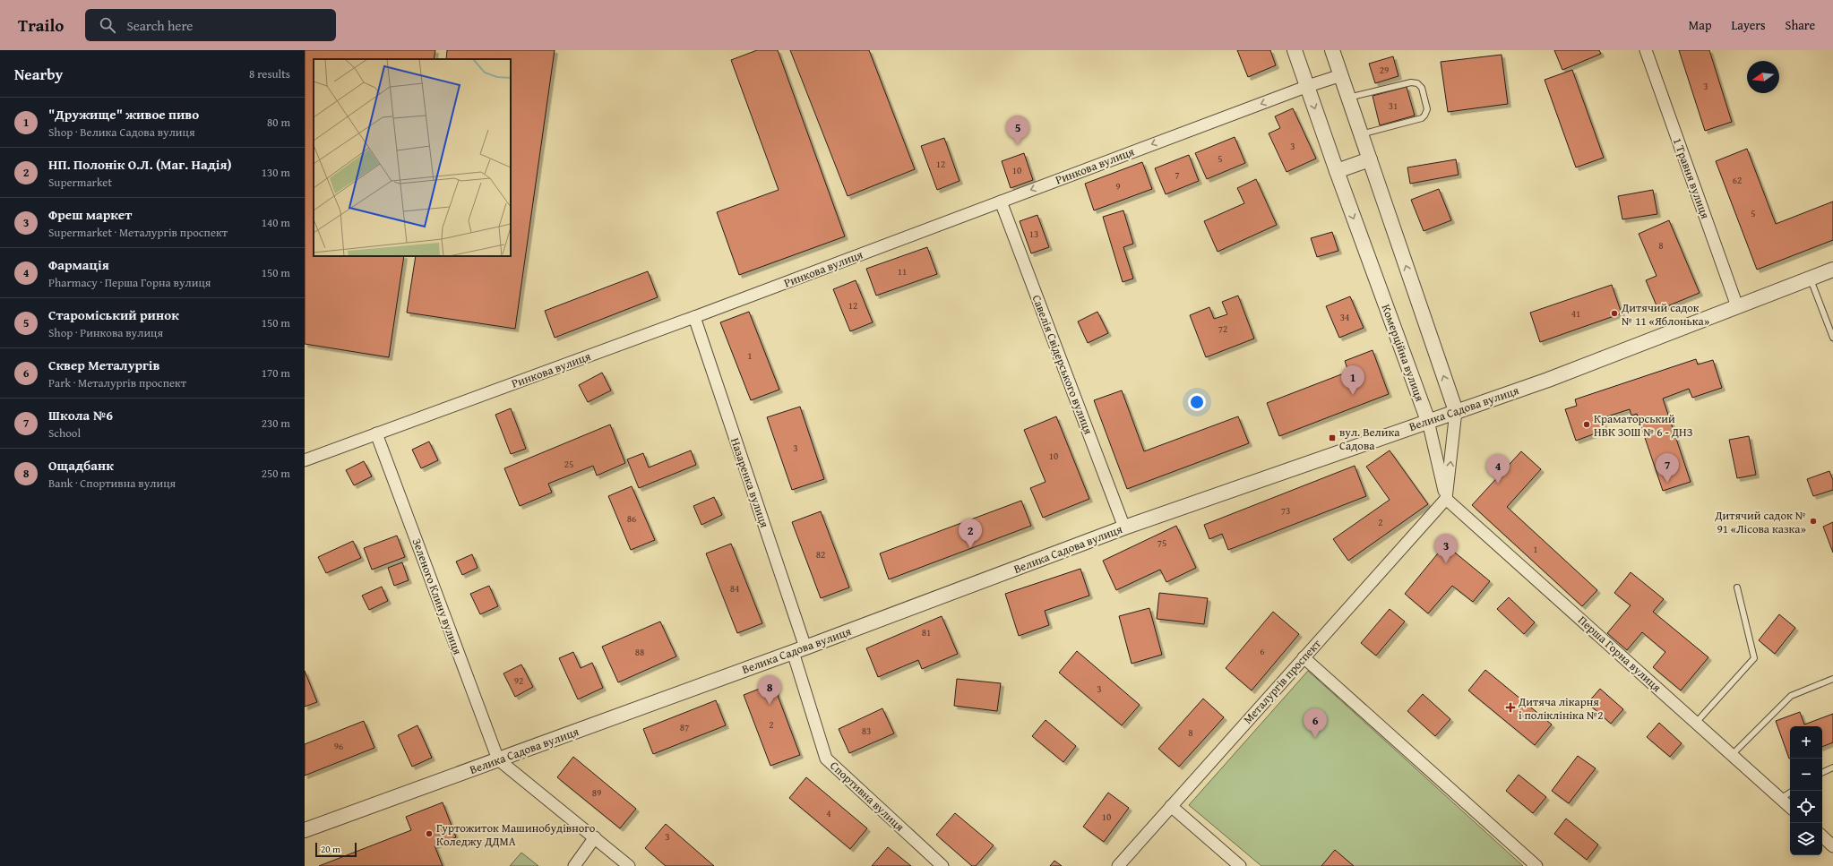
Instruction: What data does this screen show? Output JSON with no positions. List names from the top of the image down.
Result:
{
  "streets": {
    "street": [
      "Ринкова вулиця",
      "1 Травня вулиця",
      "Комерційна вулиця",
      "Савелія Свідерського вулиця",
      "Велика Садова вулиця",
      "Назаренка вулиця",
      "Зеленого Клину вулиця",
      "Перша Горна вулиця",
      "Металургів проспект",
      "Спортивна вулиця"
    ]
  },
  "crossings": [
    ["Ринкова вулиця", "Комерційна вулиця"],
    ["Ринкова вулиця", "Савелія Свідерського вулиця"],
    ["Ринкова вулиця", "Назаренка вулиця"],
    ["Ринкова вулиця", "Зеленого Клину вулиця"],
    ["1 Травня вулиця", "Велика Садова вулиця"],
    ["Комерційна вулиця", "Велика Садова вулиця"],
    ["Комерційна вулиця", "Перша Горна вулиця"],
    ["Комерційна вулиця", "Металургів проспект"],
    ["Савелія Свідерського вулиця", "Велика Садова вулиця"],
    ["Велика Садова вулиця", "Назаренка вулиця"],
    ["Велика Садова вулиця", "Зеленого Клину вулиця"],
    ["Велика Садова вулиця", "Спортивна вулиця"],
    ["Назаренка вулиця", "Спортивна вулиця"],
    ["Перша Горна вулиця", "Металургів проспект"]
  ],
  "places": {
    "other": [
      "Дитячий садок № 11 «Яблонька»",
      "Краматорський НВК ЗОШ № 6 - ДНЗ",
      "Дитячий садок № 91 «Лісова казка»",
      "Гуртожиток Машинобудівного Коледжу ДДМА"
    ],
    "transit": ["вул. Велика Садова"],
    "health": ["Дитяча лікарня і поліклініка №2"]
  },
  "house_numbers": [
    "29",
    "3",
    "31",
    "3",
    "5",
    "12",
    "10",
    "7",
    "62",
    "9",
    "5",
    "13",
    "8",
    "11",
    "12",
    "41",
    "34",
    "72",
    "1",
    "3",
    "10",
    "25",
    "73",
    "86",
    "2",
    "75",
    "1",
    "82",
    "84",
    "81",
    "6",
    "88",
    "92",
    "3",
    "2",
    "87",
    "83",
    "8",
    "96",
    "89",
    "4",
    "10",
    "3"
  ],
  "scale_bar": "20 m",
  "north": "left",
  "page": {
    "header": "Trailo",
    "search": "Search here",
    "nav": ["Map", "Layers", "Share"],
    "heading": ["Nearby", "8 results"],
    "list": [
      {
        "mark": "1",
        "name": "\"Дружище\" живое пиво",
        "note": "Shop · Велика Садова вулиця",
        "value": "80 m"
      },
      {
        "mark": "2",
        "name": "НП. Полонік О.Л. (Маг. Надія)",
        "note": "Supermarket",
        "value": "130 m"
      },
      {
        "mark": "3",
        "name": "Фреш маркет",
        "note": "Supermarket · Металургів проспект",
        "value": "140 m"
      },
      {
        "mark": "4",
        "name": "Фармація",
        "note": "Pharmacy · Перша Горна вулиця",
        "value": "150 m"
      },
      {
        "mark": "5",
        "name": "Староміський ринок",
        "note": "Shop · Ринкова вулиця",
        "value": "150 m"
      },
      {
        "mark": "6",
        "name": "Сквер Металургів",
        "note": "Park · Металургів проспект",
        "value": "170 m"
      },
      {
        "mark": "7",
        "name": "Школа №6",
        "note": "School",
        "value": "230 m"
      },
      {
        "mark": "8",
        "name": "Ощадбанк",
        "note": "Bank · Спортивна вулиця",
        "value": "250 m"
      }
    ],
    "pins": [
      "5",
      "1",
      "7",
      "4",
      "2",
      "3",
      "8",
      "6"
    ],
    "map_buttons": ["+", "−"],
    "scale": "20 m"
  }
}
